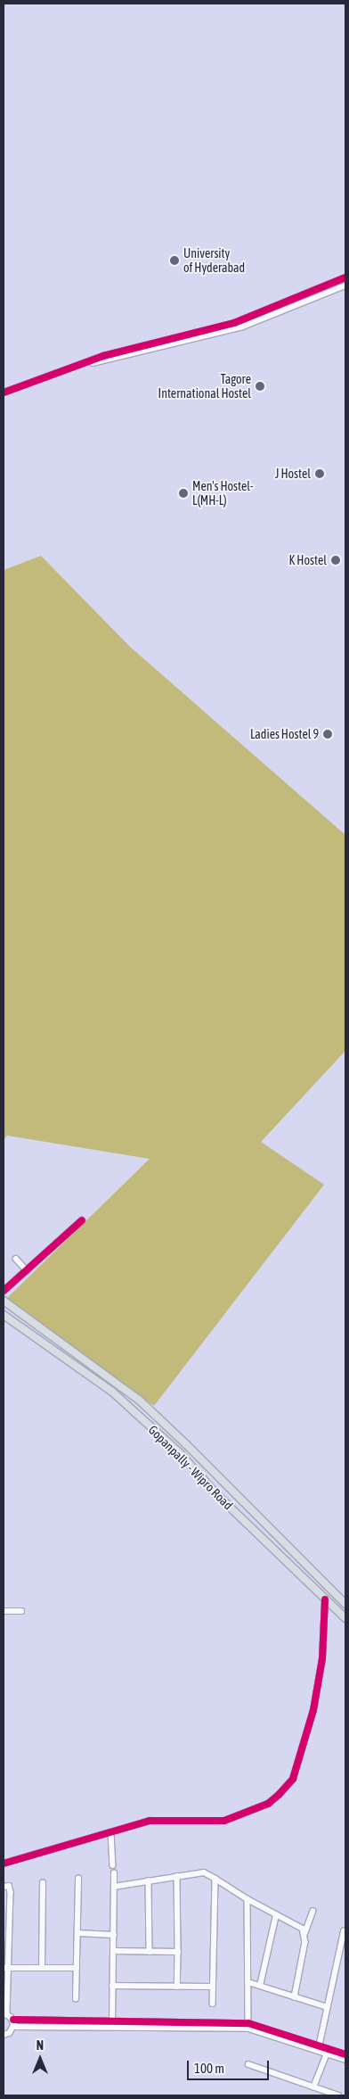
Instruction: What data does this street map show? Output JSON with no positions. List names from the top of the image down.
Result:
{
  "streets": {
    "main road": ["Gopanpally - Wipro Road"]
  },
  "places": [
    "University of Hyderabad",
    "Tagore International Hostel",
    "J Hostel",
    "Men's Hostel- L(MH-L)",
    "K Hostel",
    "Ladies Hostel 9"
  ],
  "scale_bar": "100 m",
  "north": "top"
}
